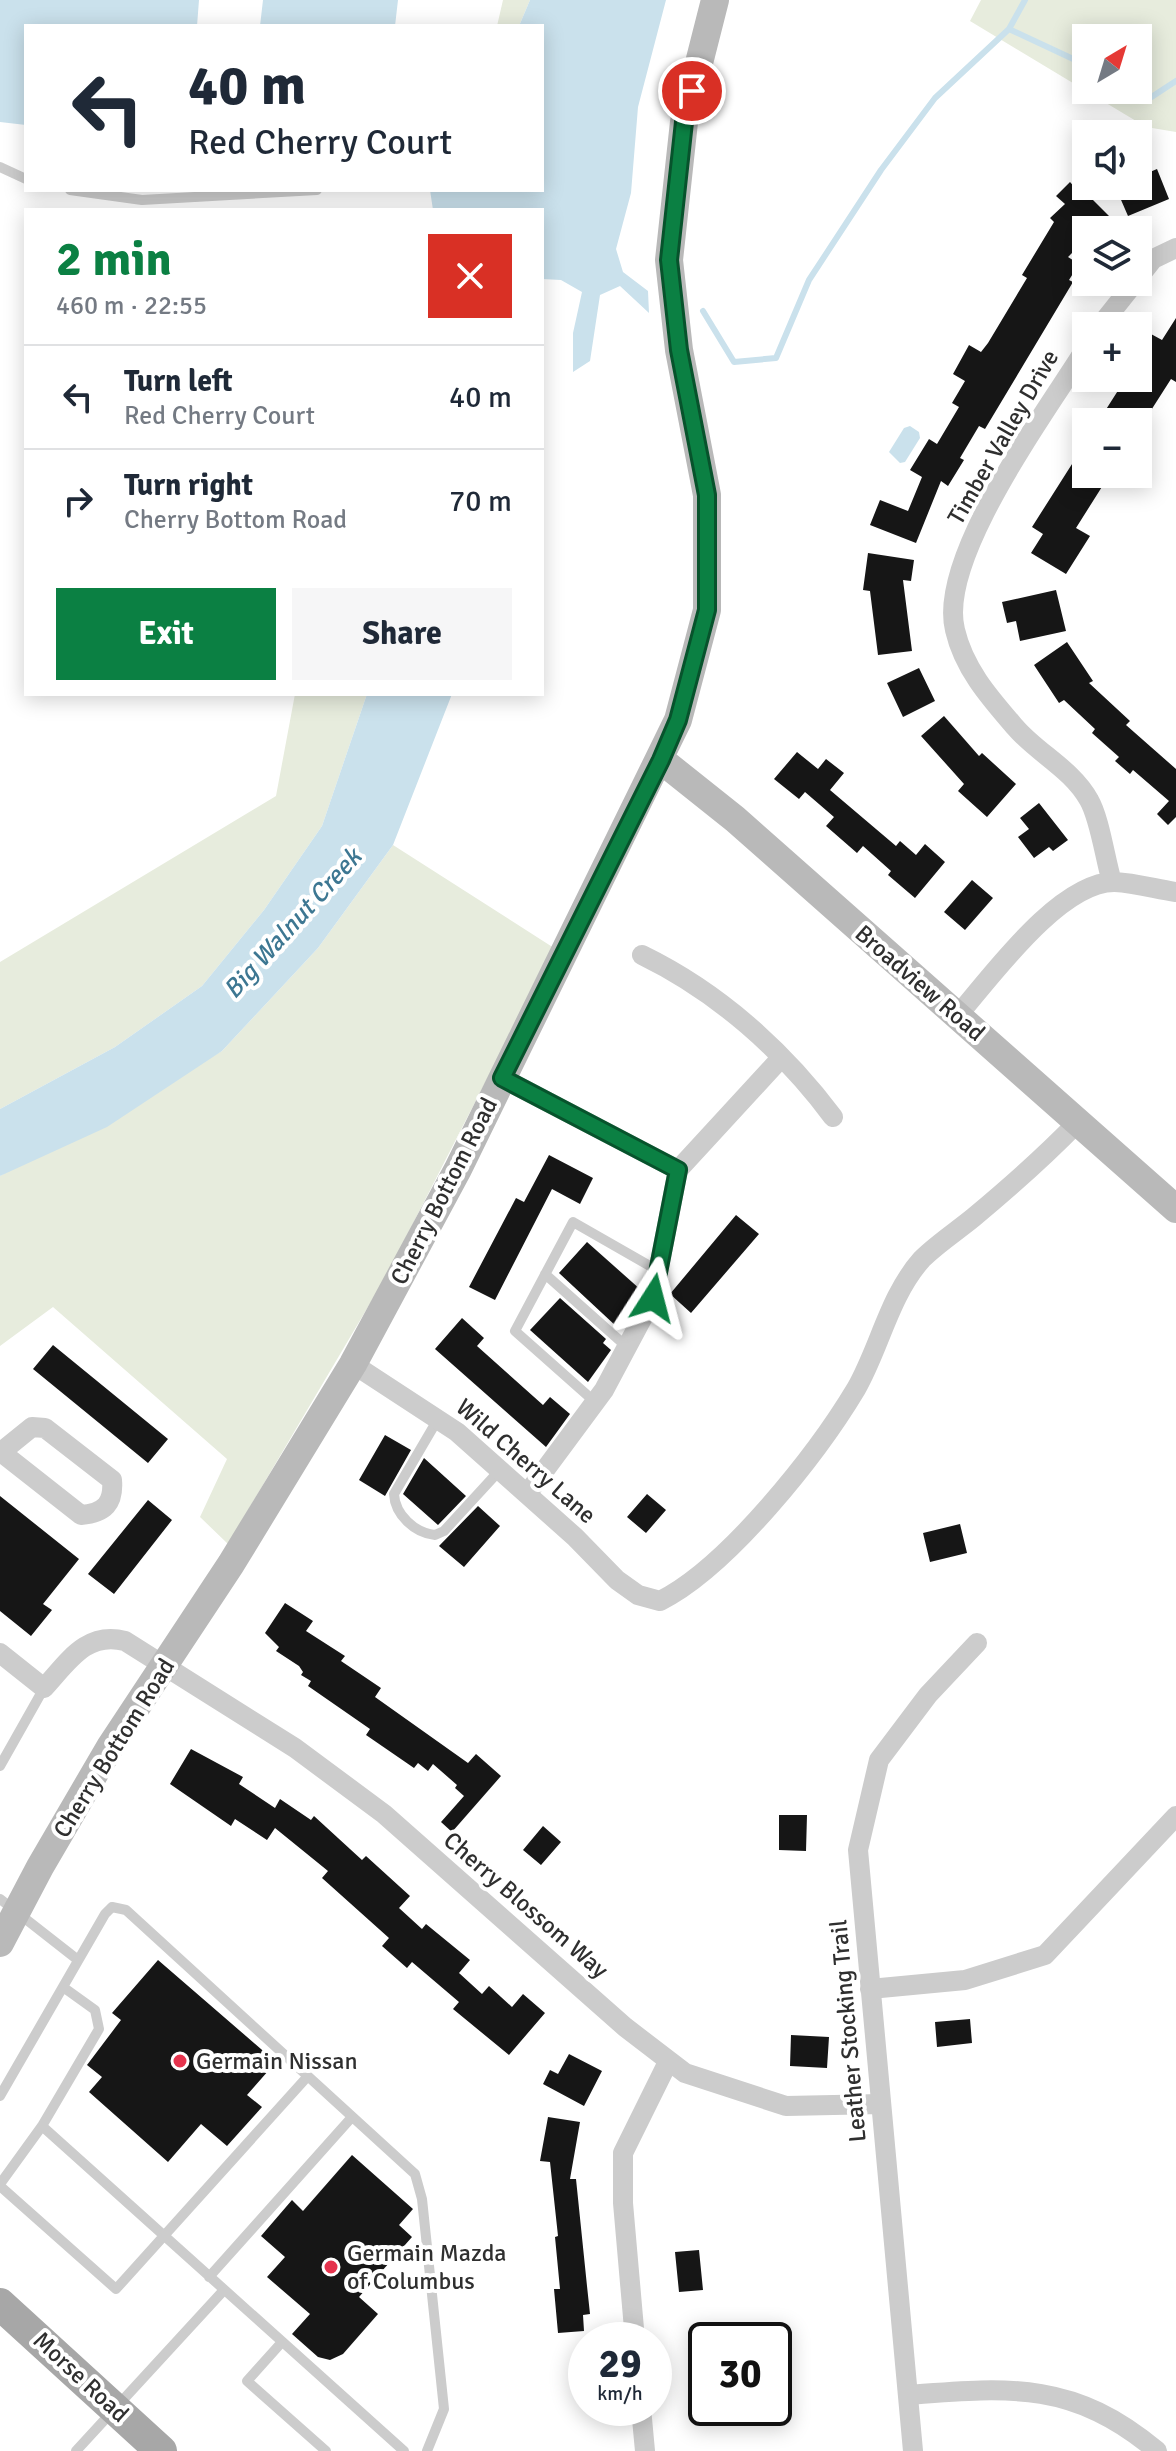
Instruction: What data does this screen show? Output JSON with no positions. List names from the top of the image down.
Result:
{
  "streets": {
    "main road": ["Broadview Road", "Cherry Bottom Road", "Morse Road"],
    "street": [
      "Timber Valley Drive",
      "Wild Cherry Lane",
      "Cherry Blossom Way",
      "Leather Stocking Trail"
    ]
  },
  "crossings": [
    ["Broadview Road", "Cherry Bottom Road"],
    ["Broadview Road", "Wild Cherry Lane"],
    ["Cherry Bottom Road", "Wild Cherry Lane"],
    ["Cherry Bottom Road", "Cherry Blossom Way"],
    ["Cherry Blossom Way", "Leather Stocking Trail"]
  ],
  "water": ["Big Walnut Creek"],
  "places": ["Germain Nissan", "Germain Mazda of Columbus"],
  "north": "top right",
  "page": {
    "map_buttons": ["+", "−"],
    "turn": ["40 m", "Red Cherry Court"],
    "heading": ["2 min", "460 m · 22:55"],
    "list": [
      {
        "name": "Turn left",
        "note": "Red Cherry Court",
        "value": "40 m"
      },
      {
        "name": "Turn right",
        "note": "Cherry Bottom Road",
        "value": "70 m"
      }
    ],
    "buttons": ["Exit", "Share"],
    "speed": "29 km/h",
    "limit": "30"
  }
}
